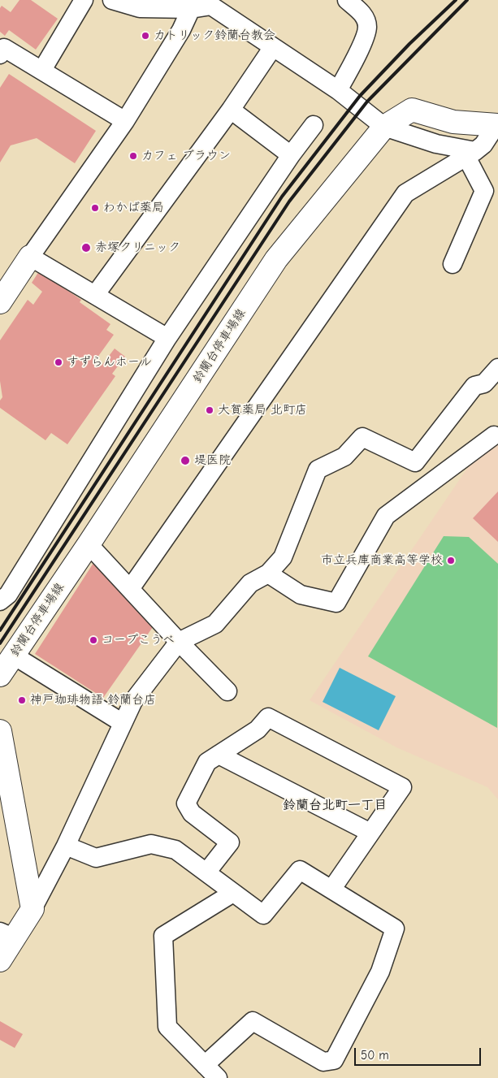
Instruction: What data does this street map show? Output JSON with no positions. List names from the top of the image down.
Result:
{
  "streets": {
    "main road": ["鈴蘭台停車場線"]
  },
  "districts": ["鈴蘭台北町一丁目"],
  "places": [
    "カトリック鈴蘭台教会",
    "カフェ ブラウン",
    "わかば薬局",
    "赤塚クリニック",
    "すずらんホール",
    "大賀薬局 北町店",
    "堤医院",
    "市立兵庫商業高等学校",
    "コープこうべ",
    "神戸珈琲物語 鈴蘭台店"
  ],
  "scale_bar": "50 m"
}
